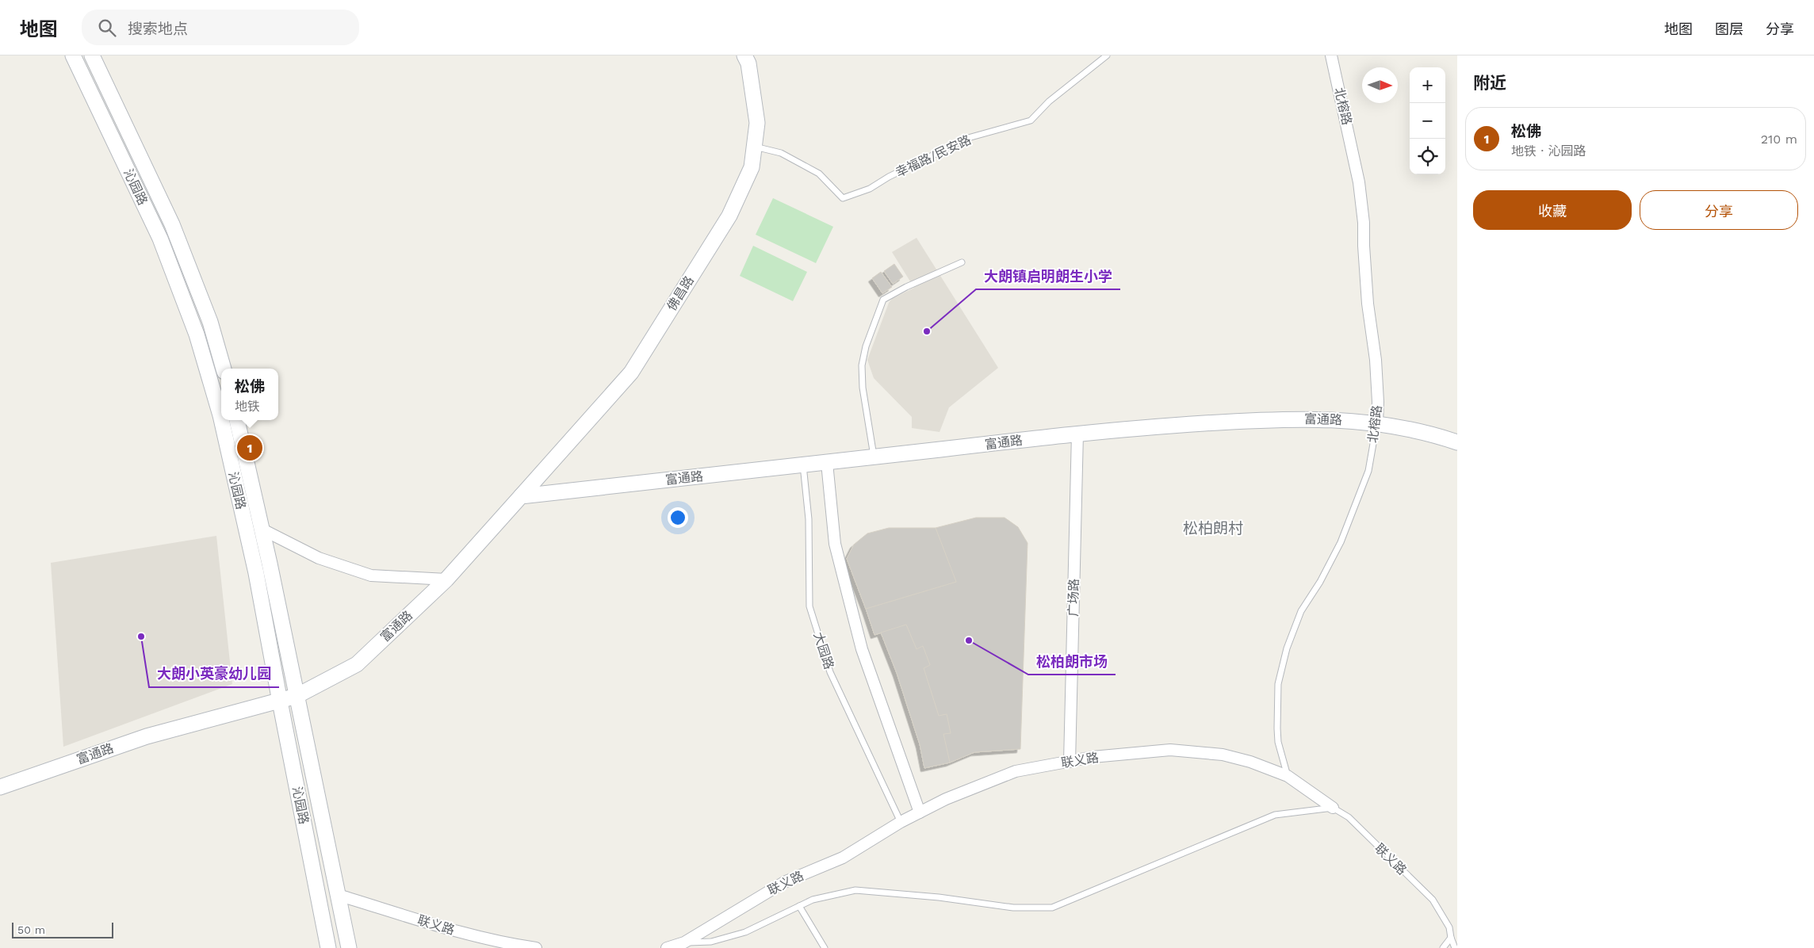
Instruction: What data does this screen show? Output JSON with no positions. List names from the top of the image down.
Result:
{
  "streets": {
    "street": [
      "北榕路",
      "沁园路",
      "佛昌路",
      "富通路",
      "广场路",
      "联义路"
    ],
    "lane": ["幸福路/民安路", "大园路"]
  },
  "crossings": [
    ["北榕路", "富通路"],
    ["北榕路", "联义路"],
    ["幸福路/民安路", "佛昌路"],
    ["沁园路", "富通路"],
    ["沁园路", "联义路"],
    ["佛昌路", "富通路"],
    ["富通路", "广场路"],
    ["富通路", "大园路"],
    ["广场路", "联义路"],
    ["大园路", "联义路"]
  ],
  "districts": ["松柏朗村"],
  "places": ["大朗镇启明朗生小学", "大朗小英豪幼儿园", "松柏朗市场"],
  "scale_bar": "50 m",
  "north": "right",
  "page": {
    "header": "地图",
    "search": "搜索地点",
    "nav": ["地图", "图层", "分享"],
    "heading": "附近",
    "map_buttons": ["+", "−"],
    "list": [
      {
        "mark": "1",
        "name": "松佛",
        "note": "地铁 · 沁园路",
        "value": "210 m"
      }
    ],
    "buttons": ["收藏", "分享"],
    "popup": ["松佛", "地铁"],
    "pins": "1",
    "scale": "50 m"
  }
}
